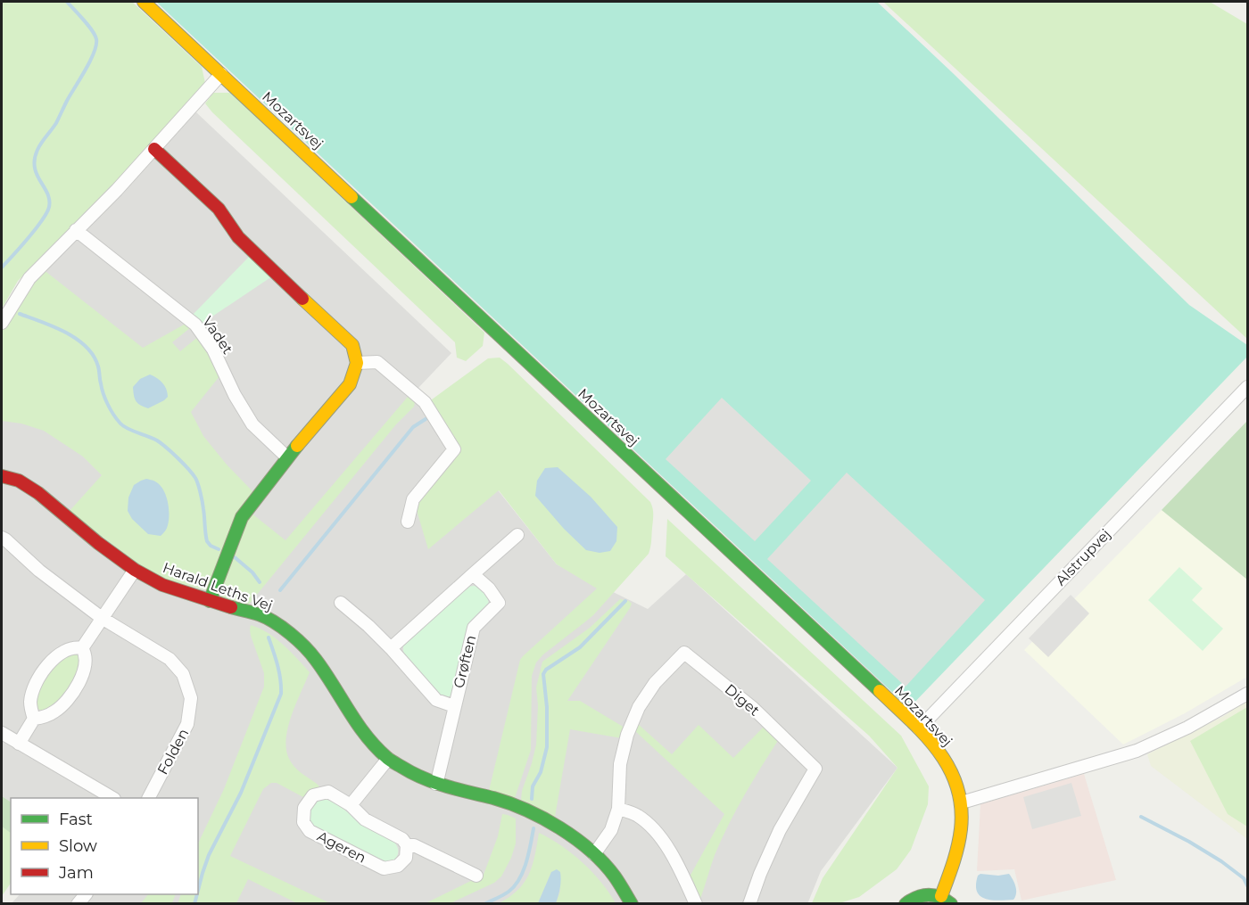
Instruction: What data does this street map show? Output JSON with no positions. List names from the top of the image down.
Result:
{
  "streets": {
    "street": [
      "Mozartsvej",
      "Vadet",
      "Alstrupvej",
      "Harald Leths Vej",
      "Grøften",
      "Diget",
      "Folden",
      "Ageren"
    ]
  },
  "crossings": [
    ["Mozartsvej", "Alstrupvej"],
    ["Harald Leths Vej", "Grøften"],
    ["Harald Leths Vej", "Diget"]
  ],
  "legend": ["Fast", "Slow", "Jam"]
}
